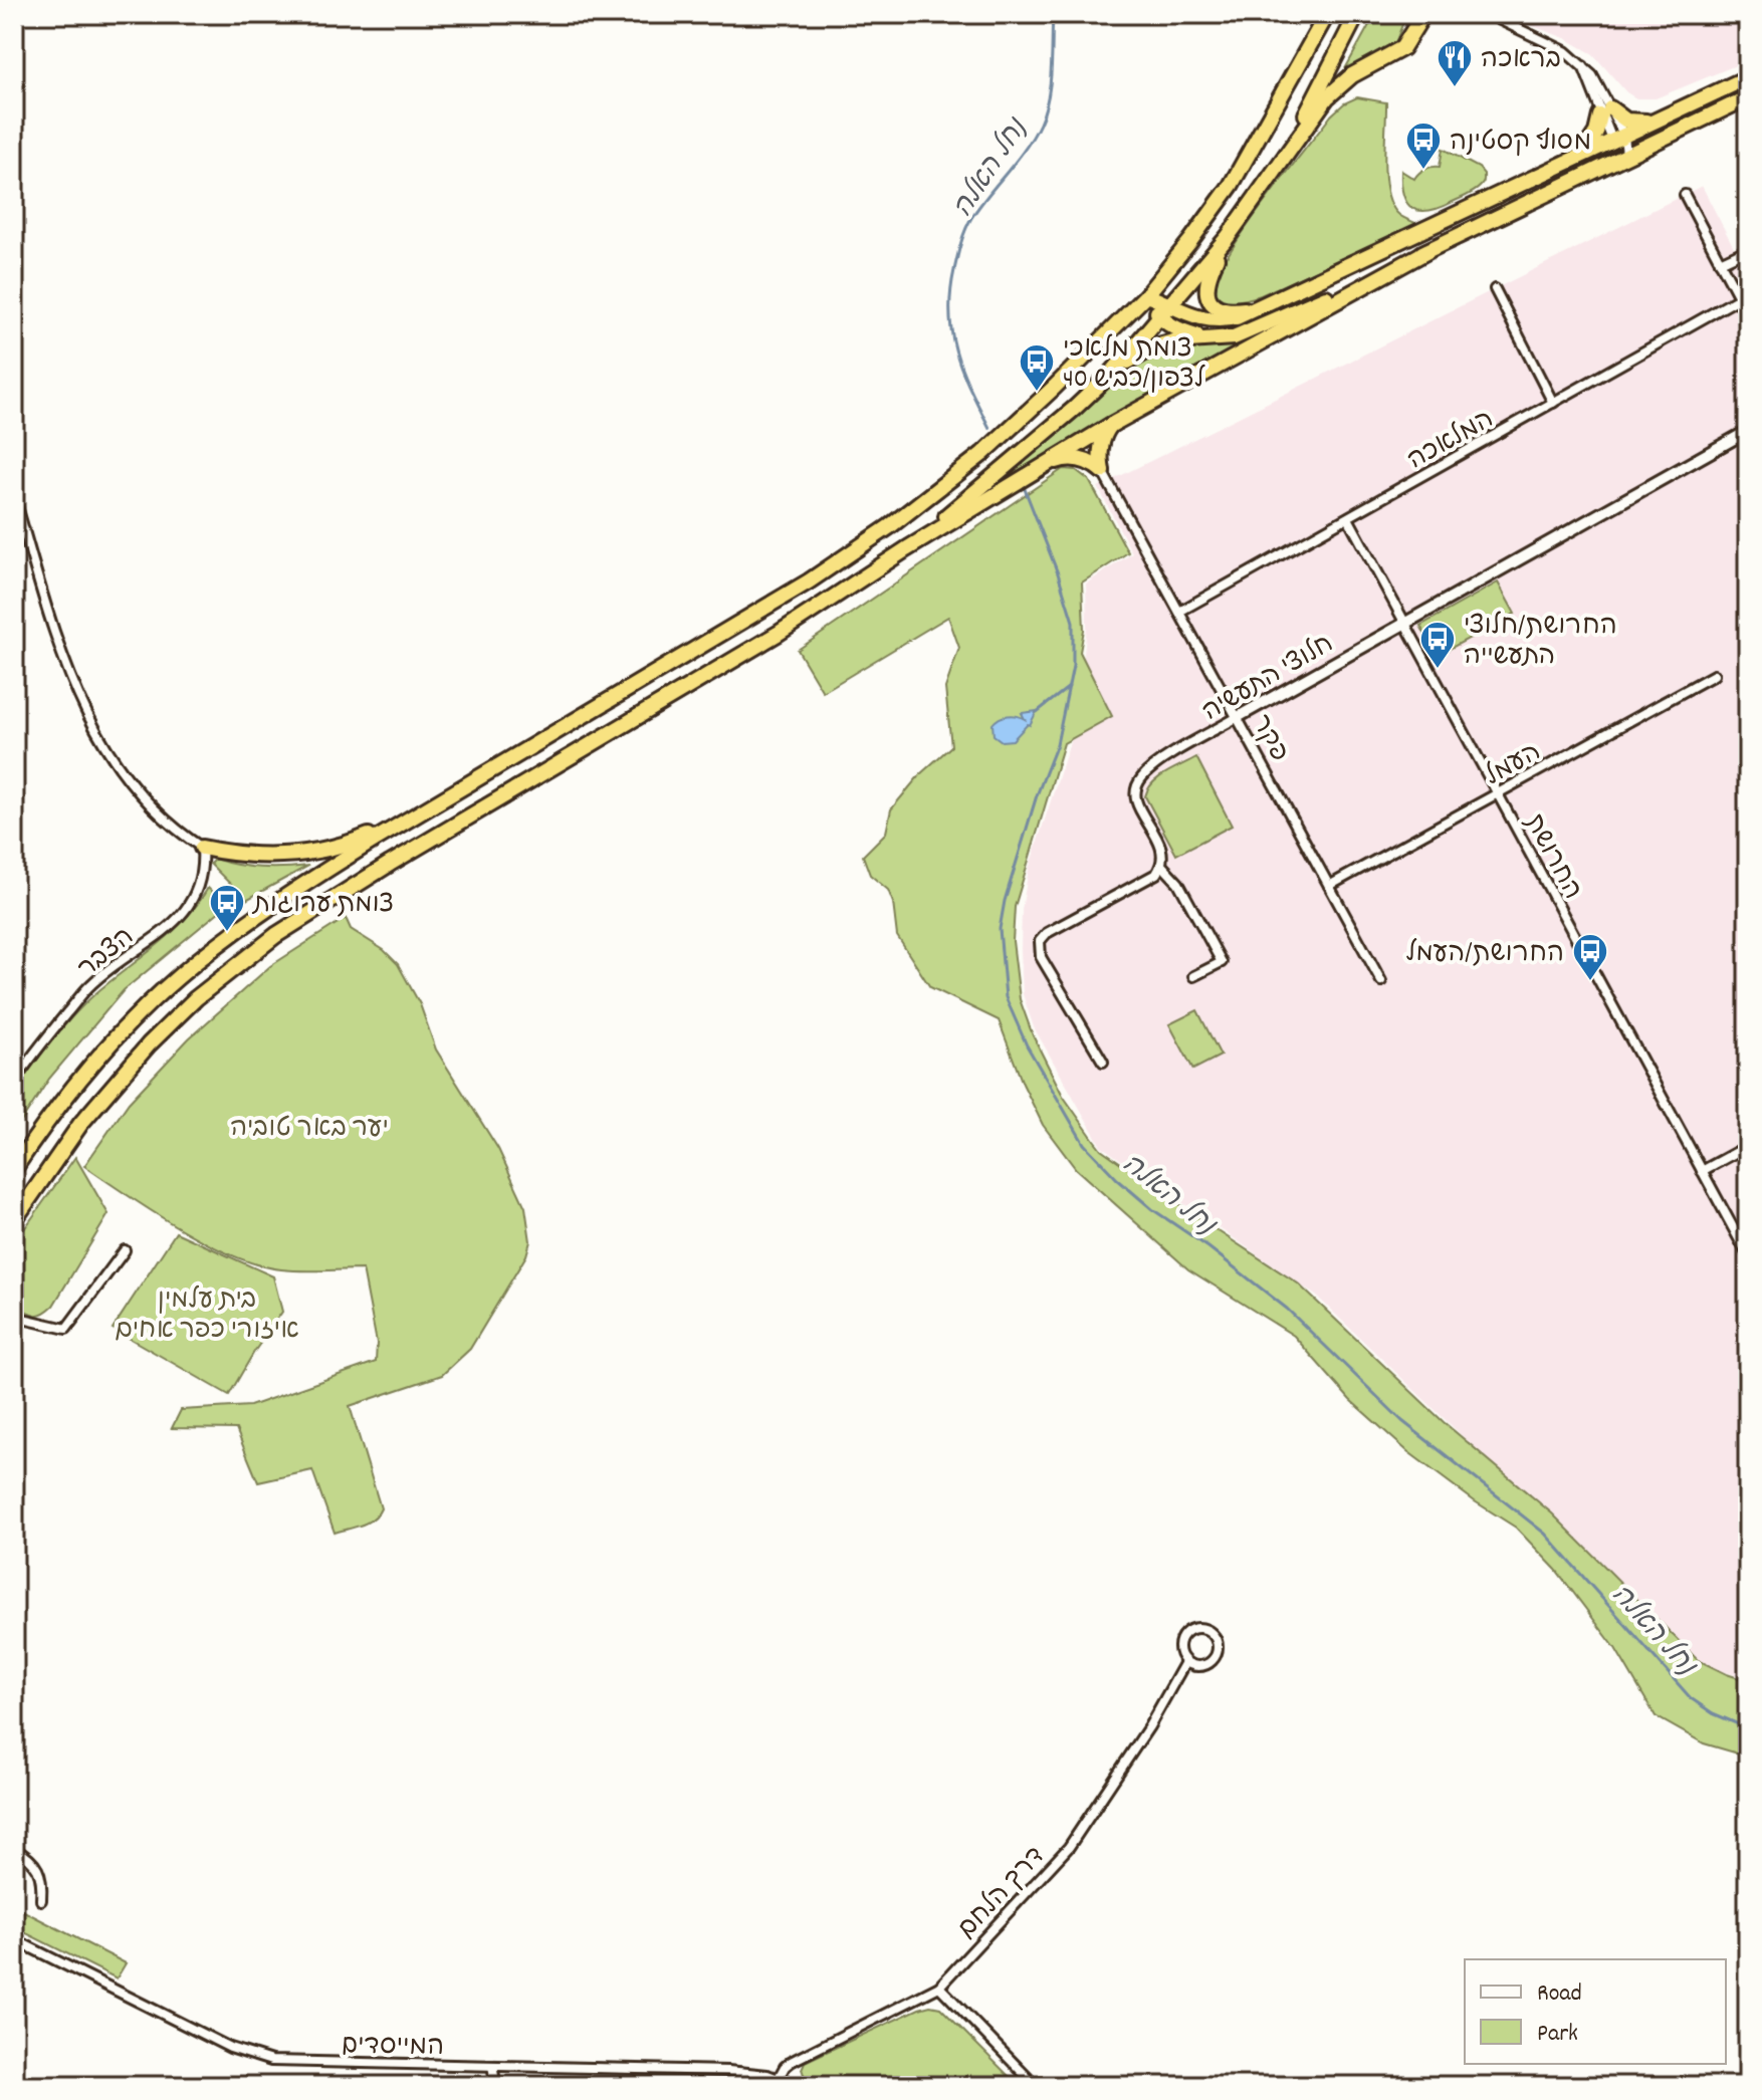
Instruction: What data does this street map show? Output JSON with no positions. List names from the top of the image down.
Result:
{
  "streets": {
    "street": [
      "המלאכה",
      "חלוצי התעשיה",
      "פקר",
      "העמל",
      "החרושת",
      "הצבר",
      "דרך הלחם",
      "המייסדים"
    ]
  },
  "crossings": [
    ["המלאכה", "פקר"],
    ["המלאכה", "החרושת"],
    ["חלוצי התעשיה", "פקר"],
    ["חלוצי התעשיה", "החרושת"],
    ["פקר", "העמל"],
    ["העמל", "החרושת"],
    ["דרך הלחם", "המייסדים"]
  ],
  "water": ["נחל האלה"],
  "parks": ["יער באר טוביה", "בית עלמין איזורי כפר אחים"],
  "places": {
    "restaurant": ["בראכה"],
    "bus stop": [
      "מסוף קסטינה",
      "צומת מלאכי לצפון/כביש 40",
      "החרושת/חלוצי התעשייה",
      "צומת ערוגות",
      "החרושת/העמל"
    ]
  },
  "legend": ["Road", "Park"]
}
